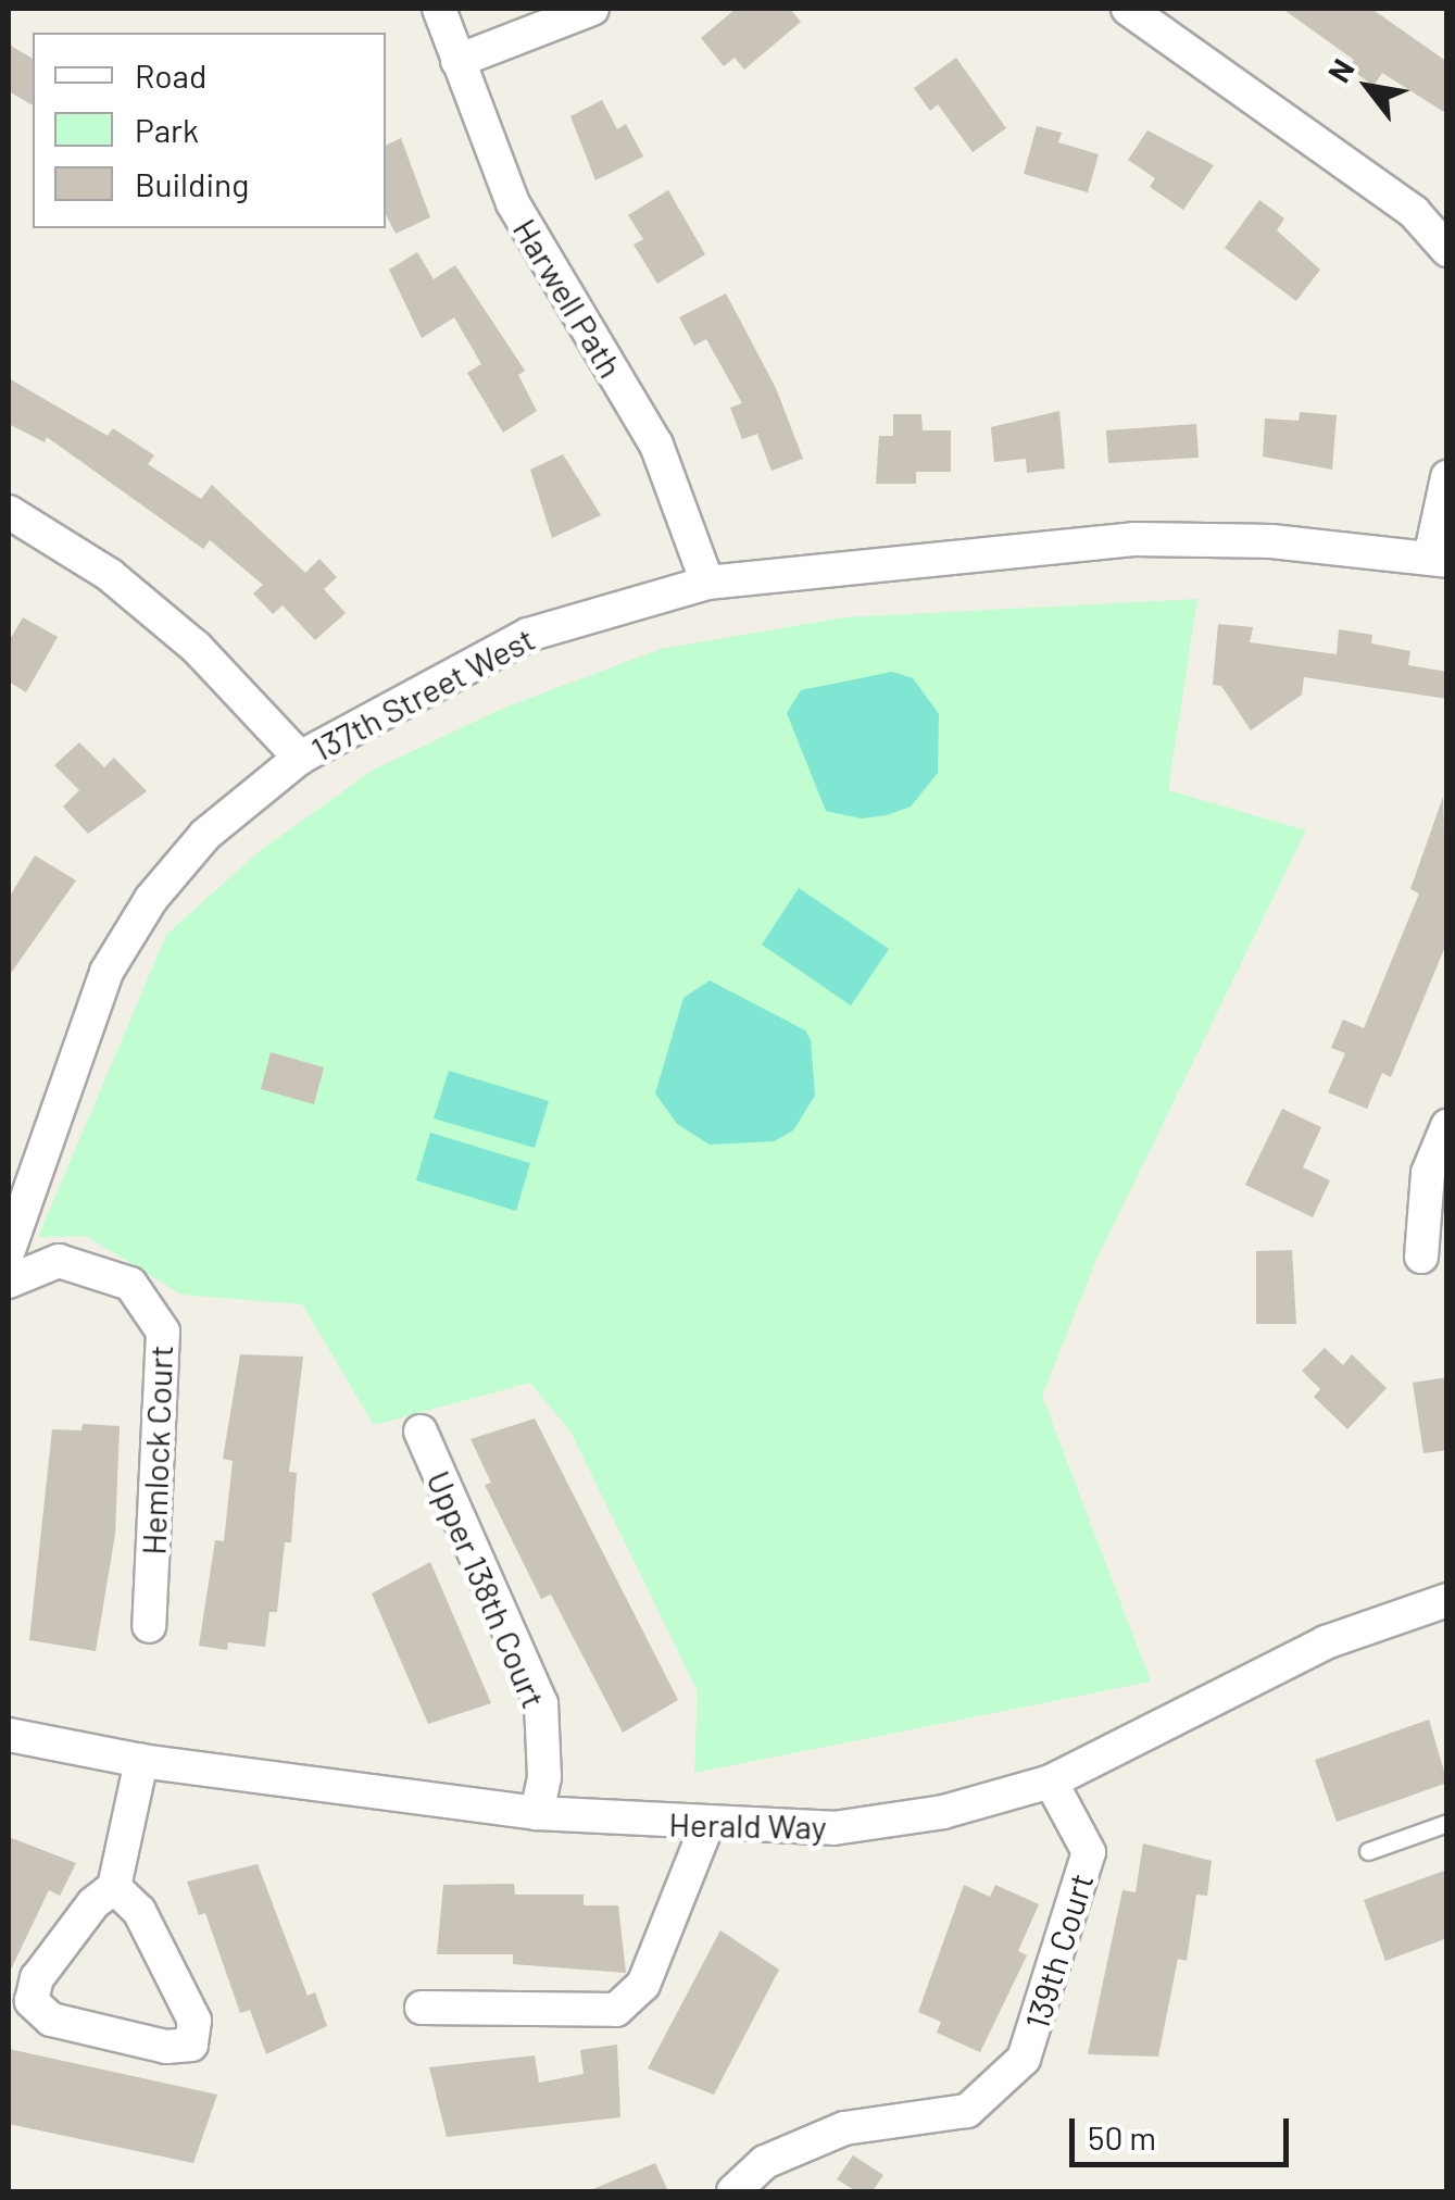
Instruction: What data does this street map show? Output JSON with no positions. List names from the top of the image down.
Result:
{
  "streets": {
    "street": [
      "Harwell Path",
      "137th Street West",
      "Hemlock Court",
      "Upper 138th Court",
      "Herald Way",
      "139th Court"
    ]
  },
  "crossings": [
    ["Harwell Path", "137th Street West"],
    ["Upper 138th Court", "Herald Way"],
    ["Herald Way", "139th Court"]
  ],
  "legend": ["Road", "Park", "Building"],
  "scale_bar": "50 m",
  "north": "top left"
}
